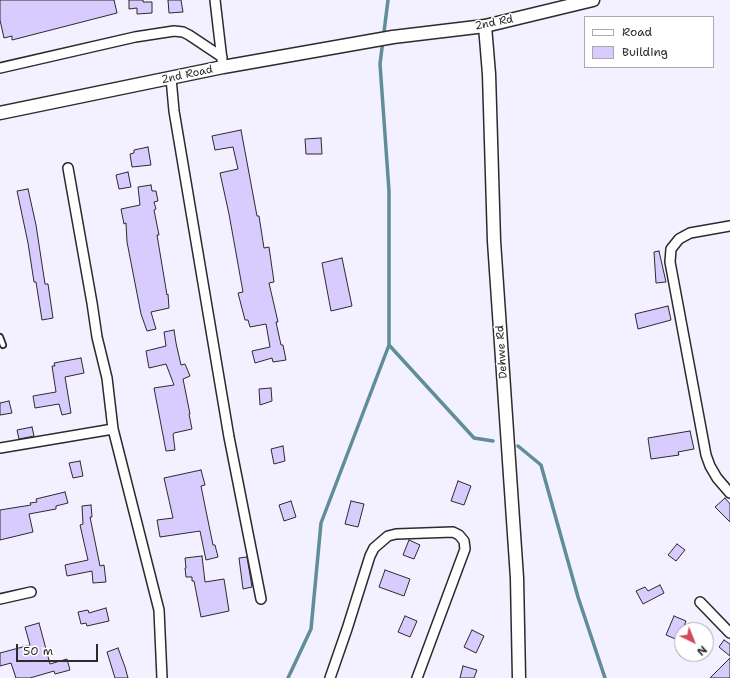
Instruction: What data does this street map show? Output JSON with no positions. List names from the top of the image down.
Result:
{
  "streets": {
    "street": ["2nd Rd", "2nd Road", "Dehwe Rd"]
  },
  "crossings": [
    ["2nd Rd", "2nd Road"],
    ["2nd Rd", "Dehwe Rd"]
  ],
  "legend": ["Road", "Building"],
  "scale_bar": "50 m",
  "north": "bottom right"
}
